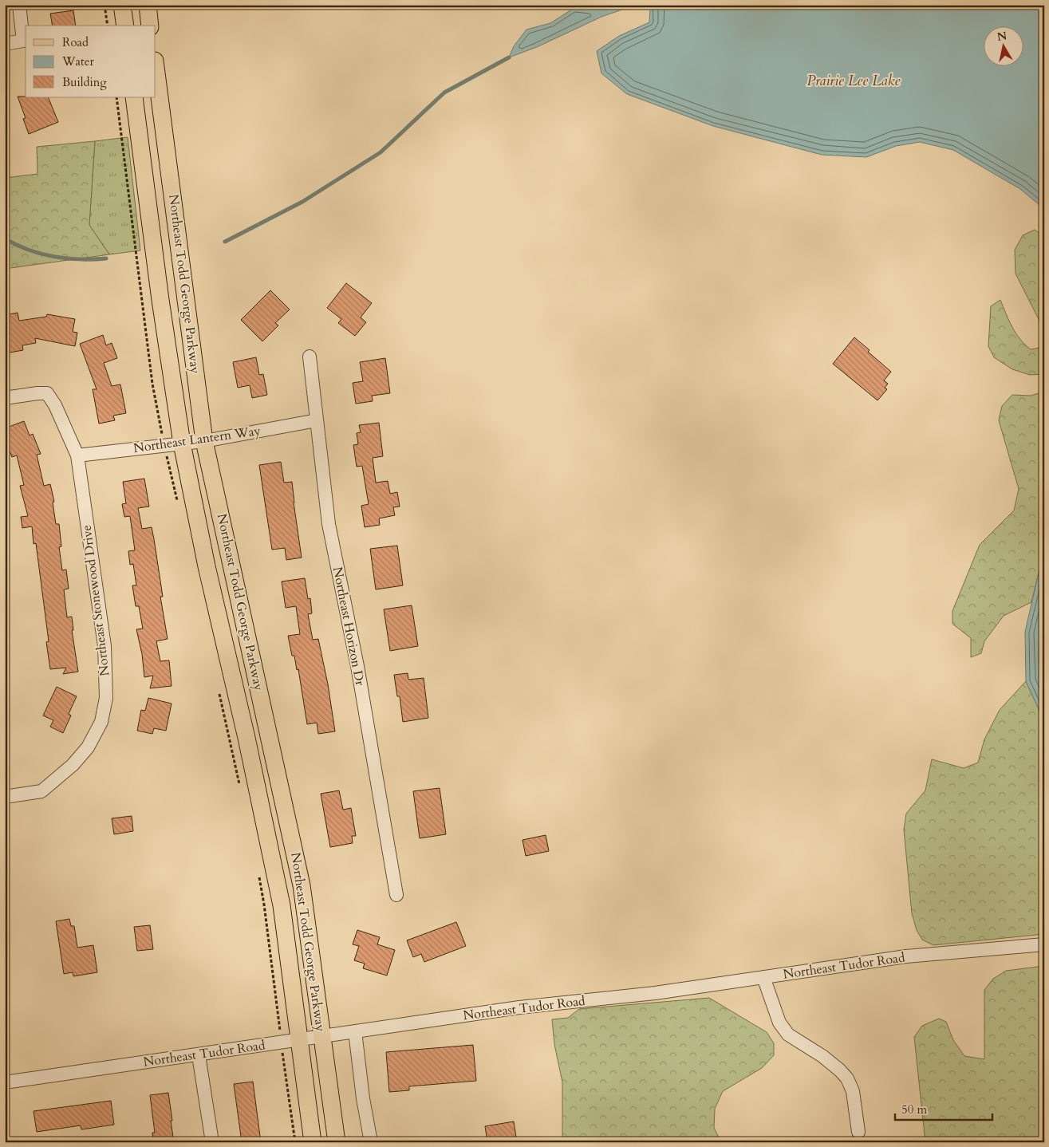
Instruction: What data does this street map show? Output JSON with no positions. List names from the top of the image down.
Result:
{
  "streets": {
    "main road": ["Northeast Todd George Parkway"],
    "street": [
      "Northeast Lantern Way",
      "Northeast Stonewood Drive",
      "Northeast Horizon Dr",
      "Northeast Tudor Road"
    ]
  },
  "crossings": [
    ["Northeast Todd George Parkway", "Northeast Lantern Way"],
    ["Northeast Todd George Parkway", "Northeast Tudor Road"],
    ["Northeast Lantern Way", "Northeast Stonewood Drive"],
    ["Northeast Lantern Way", "Northeast Horizon Dr"]
  ],
  "water": ["Prairie Lee Lake"],
  "legend": ["Road", "Water", "Building"],
  "scale_bar": "50 m",
  "north": "top"
}
